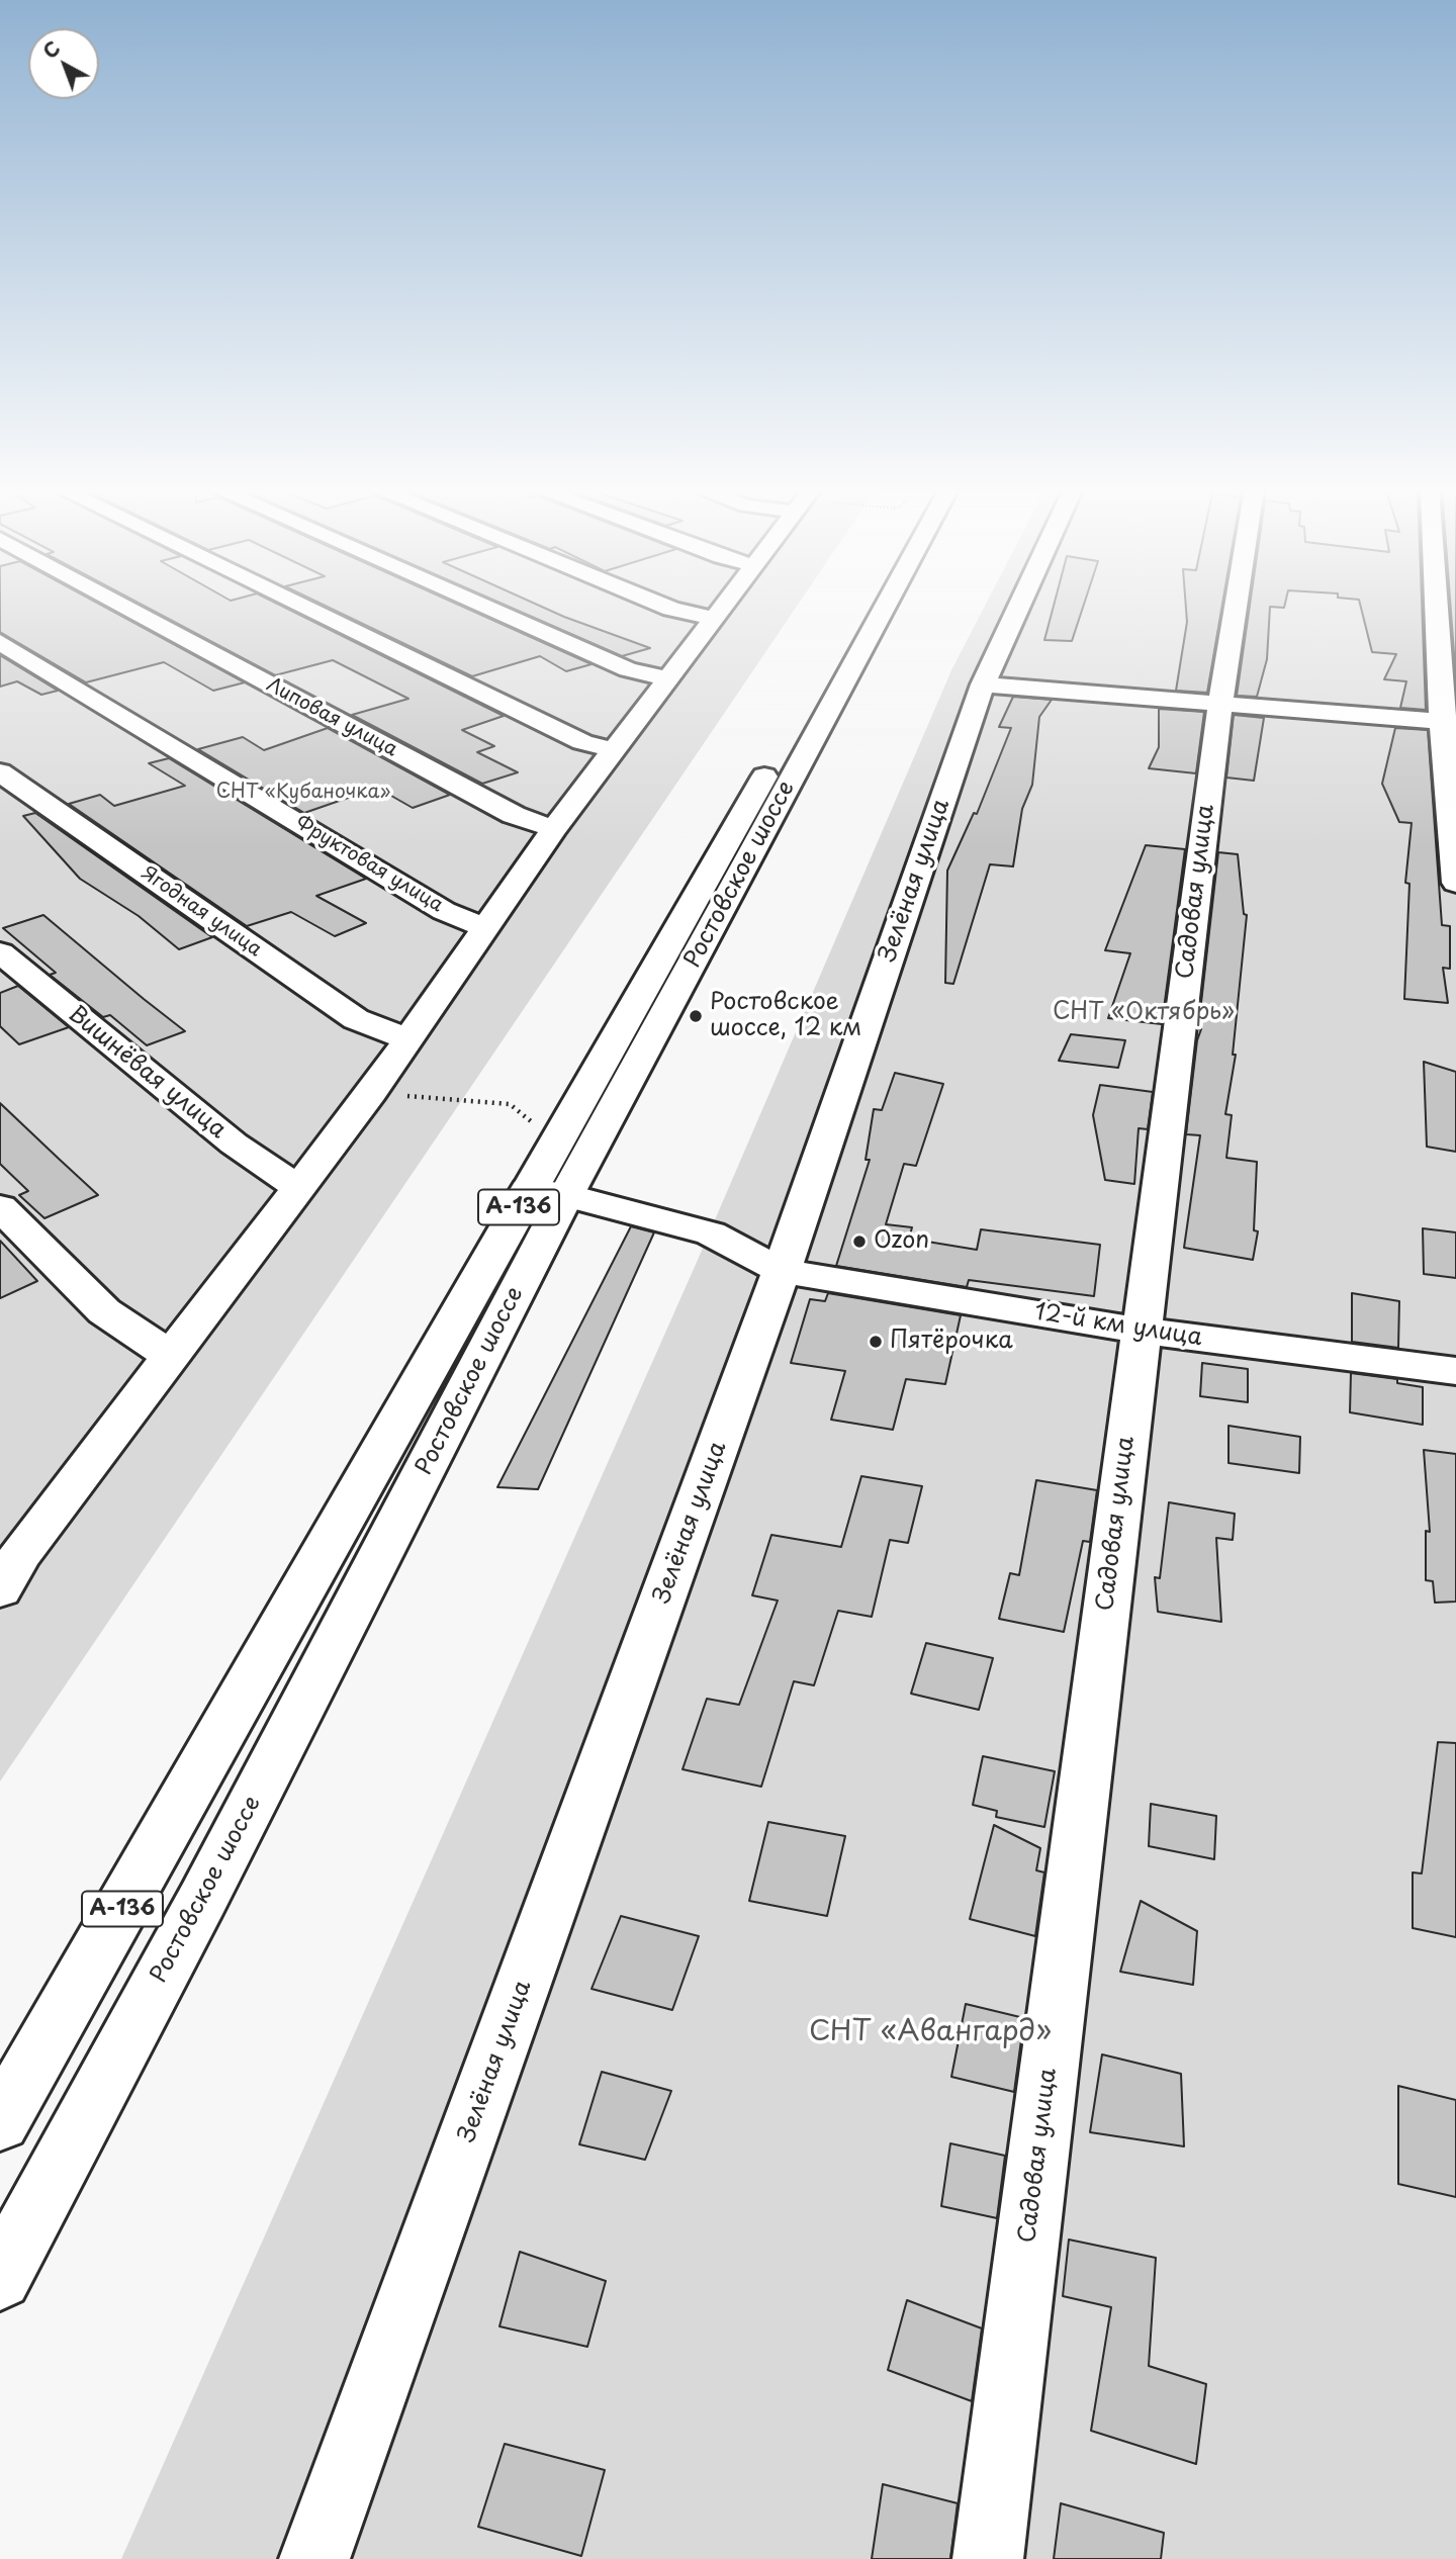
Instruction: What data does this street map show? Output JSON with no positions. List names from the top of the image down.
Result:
{
  "streets": {
    "main road": [
      "Липовая улица",
      "Фруктовая улица",
      "Ростовское шоссе",
      "Зелёная улица",
      "Садовая улица",
      "Ягодная улица",
      "Вишнёвая улица",
      "А-136",
      "12-й км улица"
    ]
  },
  "crossings": [
    ["Ростовское шоссе", "12-й км улица"],
    ["Зелёная улица", "12-й км улица"],
    ["Садовая улица", "12-й км улица"]
  ],
  "parks": ["СНТ «Кубаночка»", "СНТ «Октябрь»", "СНТ «Авангард»"],
  "places": ["Ростовское шоссе, 12 км", "Ozon", "Пятёрочка"],
  "north": "top left"
}
